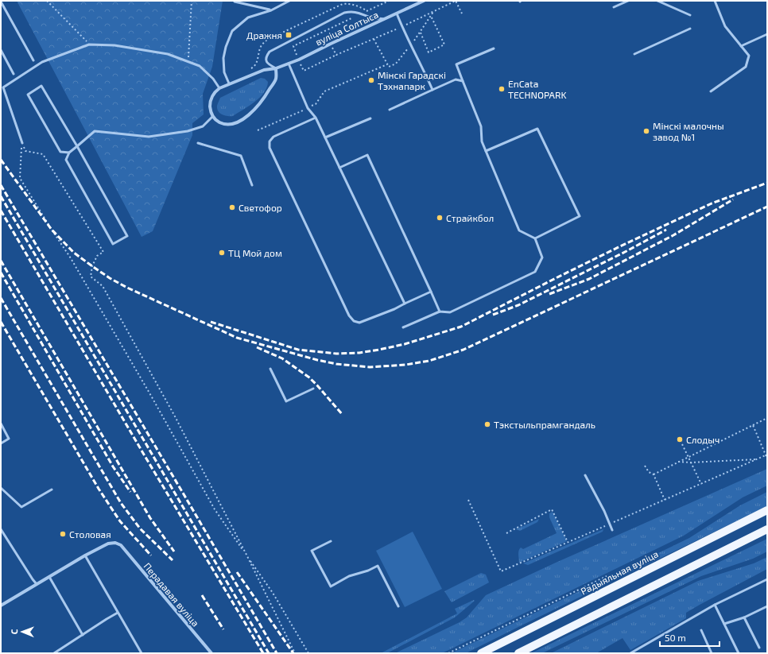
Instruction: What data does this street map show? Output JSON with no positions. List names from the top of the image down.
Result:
{
  "streets": {
    "main road": ["Радыяльная вуліца"],
    "street": ["вуліца Солтыса", "Перадавая вуліца"]
  },
  "places": {
    "transit": ["Дражня"],
    "other": [
      "Мінскі Гарадскі Тэхнапарк",
      "EnCata TECHNOPARK",
      "Мінскі малочны завод №1",
      "Светофор",
      "Страйкбол",
      "ТЦ Мой дом",
      "Тэкстыльпрамгандаль",
      "Слодыч",
      "Столовая"
    ]
  },
  "scale_bar": "50 m",
  "north": "left"
}
